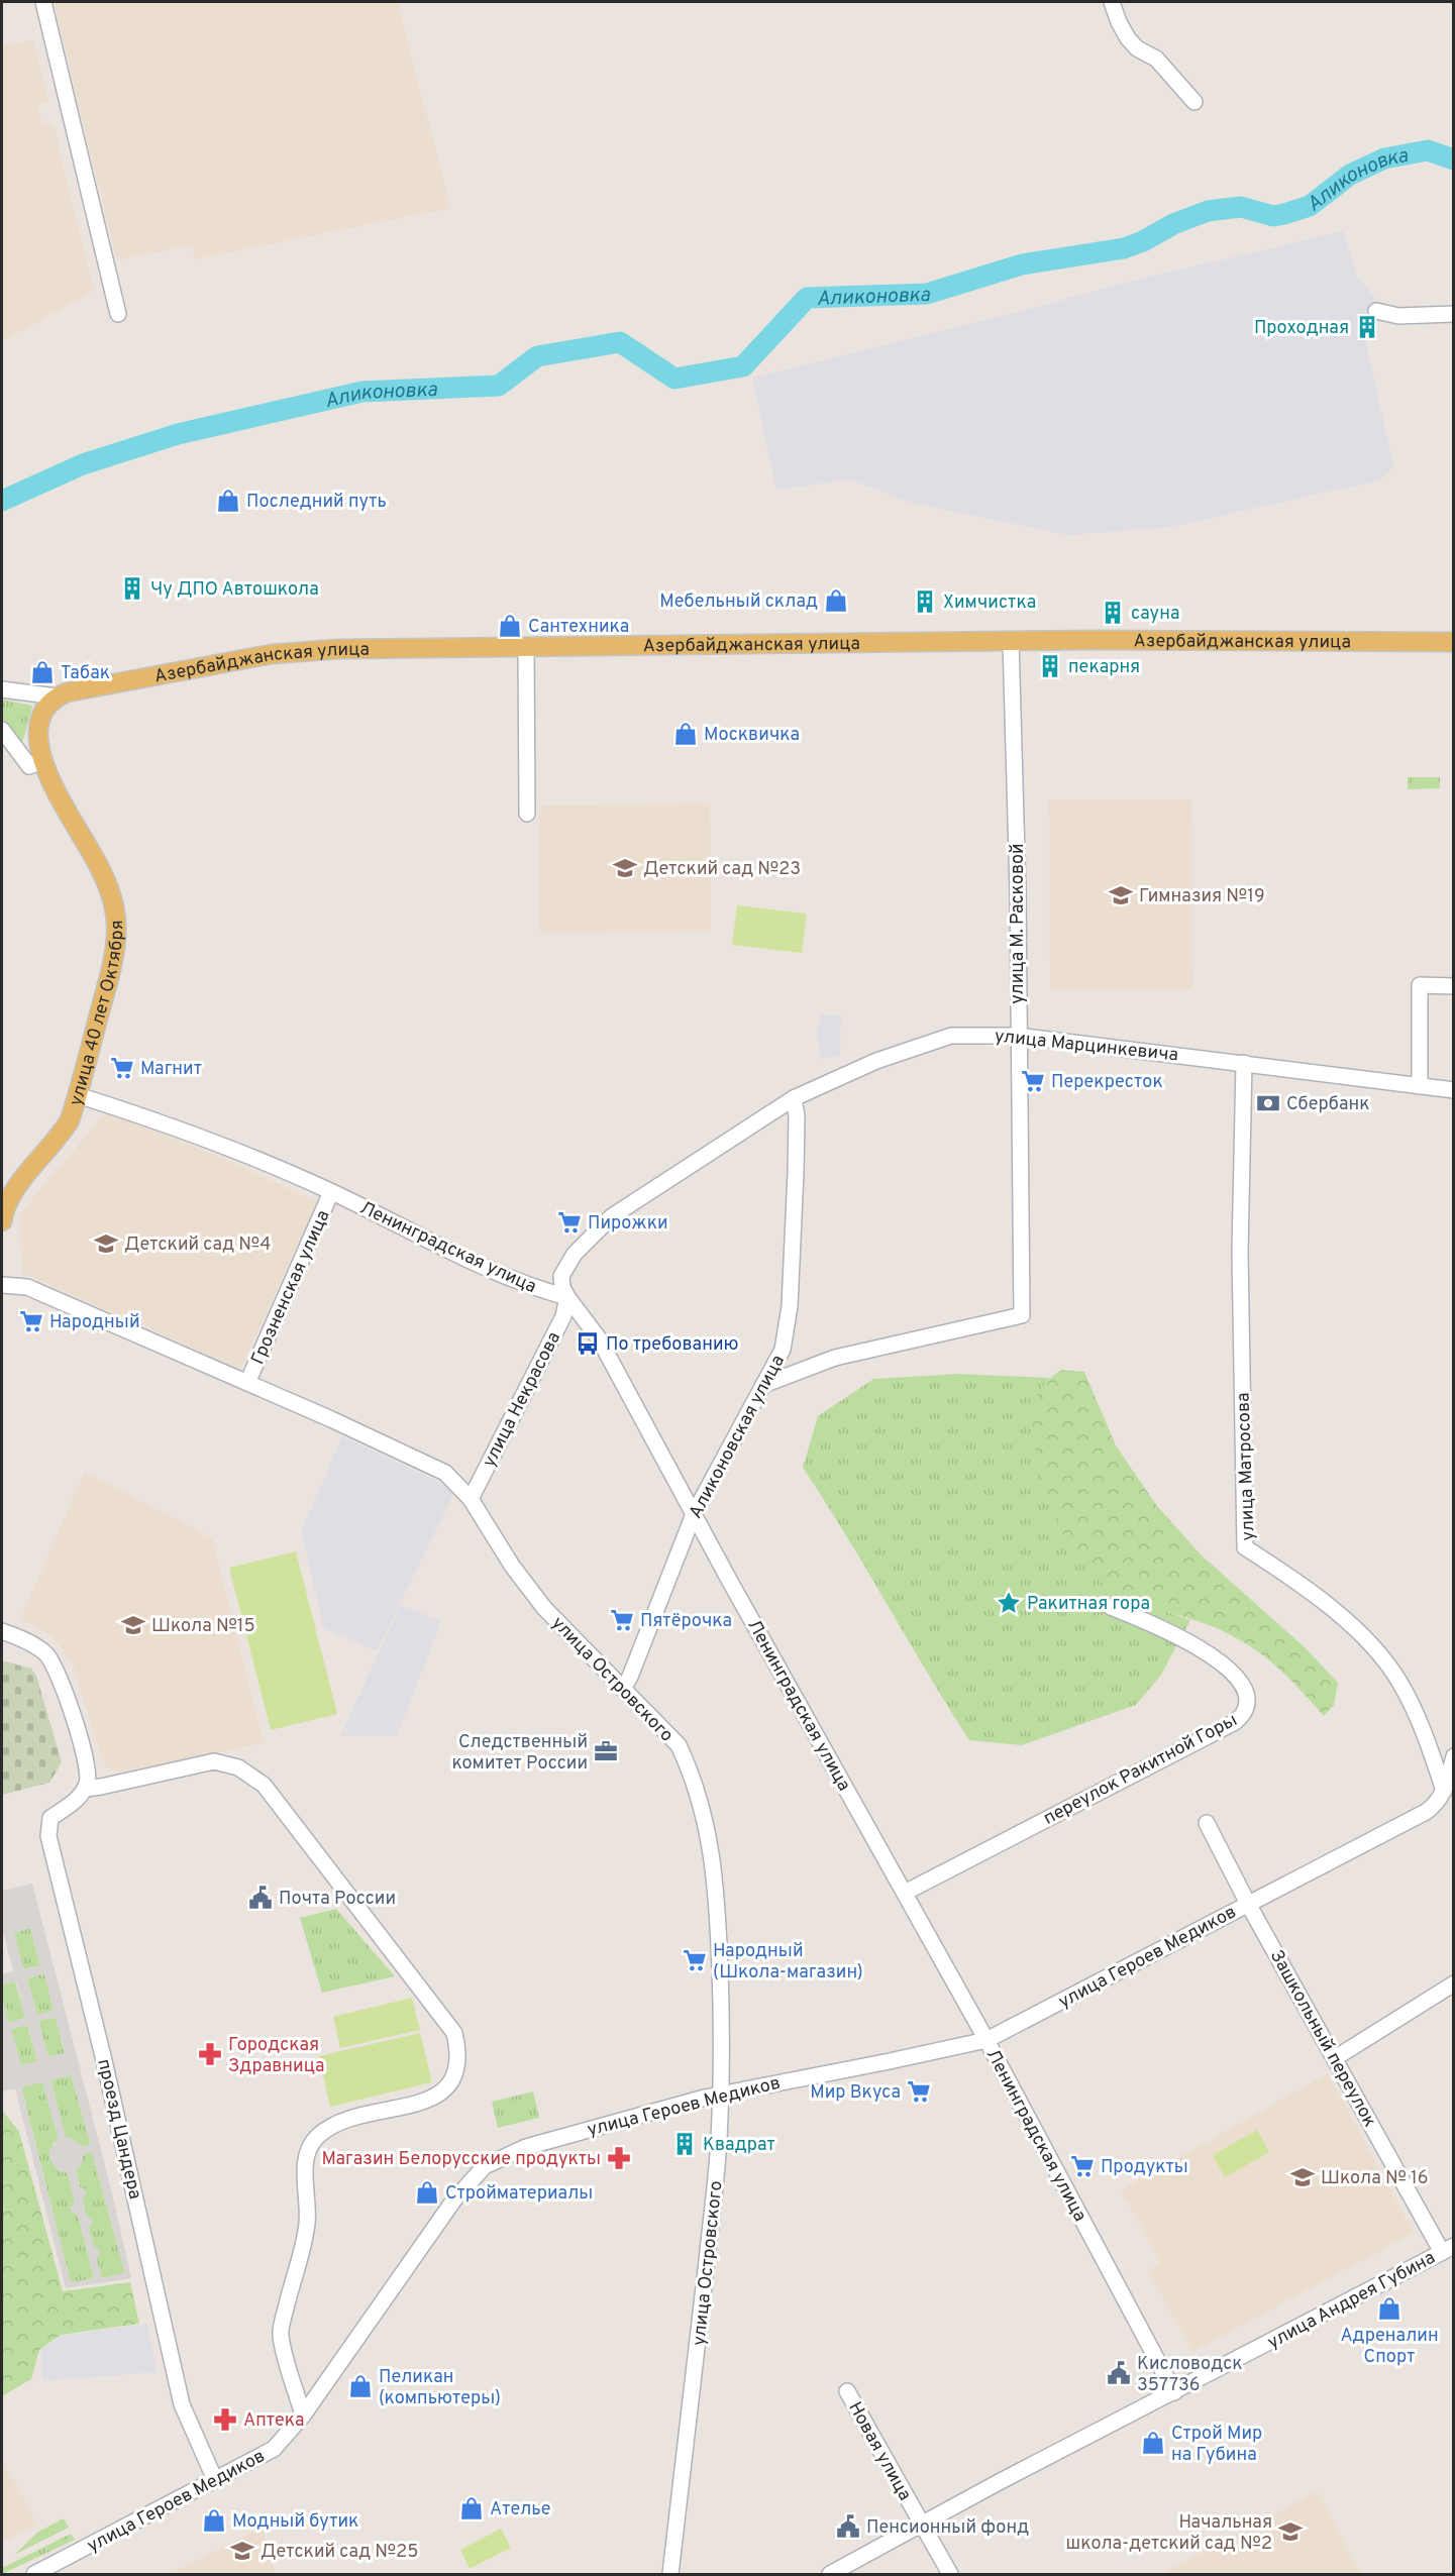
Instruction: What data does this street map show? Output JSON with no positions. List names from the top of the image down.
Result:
{
  "streets": {
    "main road": ["Азербайджанская улица", "улица 40 лет Октября"],
    "street": [
      "улица М. Расковой",
      "улица Марцинкевича",
      "Ленинградская улица",
      "Грозненская улица",
      "улица Некрасова",
      "Аликоновская улица",
      "улица Матросова",
      "улица Островского",
      "переулок Ракитной Горы",
      "улица Героев Медиков",
      "Зашкольный переулок",
      "проезд Цандера",
      "улица Андрея Губина",
      "Новая улица"
    ]
  },
  "crossings": [
    ["Азербайджанская улица", "улица М. Расковой"],
    ["Азербайджанская улица", "улица 40 лет Октября"],
    ["улица М. Расковой", "улица Марцинкевича"],
    ["улица М. Расковой", "Аликоновская улица"],
    ["улица 40 лет Октября", "Ленинградская улица"],
    ["улица Марцинкевича", "Ленинградская улица"],
    ["улица Марцинкевича", "улица Некрасова"],
    ["улица Марцинкевича", "Аликоновская улица"],
    ["улица Марцинкевича", "улица Матросова"],
    ["Ленинградская улица", "Грозненская улица"],
    ["Ленинградская улица", "улица Некрасова"],
    ["Ленинградская улица", "Аликоновская улица"],
    ["Ленинградская улица", "переулок Ракитной Горы"],
    ["Ленинградская улица", "улица Героев Медиков"],
    ["Ленинградская улица", "улица Андрея Губина"],
    ["Грозненская улица", "улица Островского"],
    ["улица Некрасова", "улица Островского"],
    ["Аликоновская улица", "улица Островского"],
    ["улица Матросова", "улица Героев Медиков"],
    ["улица Островского", "улица Героев Медиков"],
    ["улица Героев Медиков", "Зашкольный переулок"],
    ["улица Героев Медиков", "проезд Цандера"],
    ["Зашкольный переулок", "улица Андрея Губина"],
    ["улица Андрея Губина", "Новая улица"]
  ],
  "water": ["Аликоновка"],
  "places": {
    "building": [
      "Проходная",
      "Чу ДПО Автошкола",
      "Химчистка",
      "сауна",
      "пекарня",
      "Квадрат"
    ],
    "shop": [
      "Последний путь",
      "Мебельный склад",
      "Сантехника",
      "Табак",
      "Москвичка",
      "Стройматериалы",
      "Адреналин Спорт",
      "Пеликан (компьютеры)",
      "Строй Мир на Губина",
      "Ателье",
      "Модный бутик"
    ],
    "school or university": [
      "Детский сад №23",
      "Гимназия №19",
      "Детский сад №4",
      "Школа №15",
      "Школа № 16",
      "Начальная школа-детский сад №2",
      "Детский сад №25"
    ],
    "supermarket": [
      "Магнит",
      "Перекресток",
      "Пирожки",
      "Народный",
      "Пятёрочка",
      "Народный (Школа-магазин)",
      "Мир Вкуса",
      "Продукты"
    ],
    "bank": ["Сбербанк"],
    "bus stop": ["По требованию"],
    "place": ["Ракитная гора"],
    "office": ["Следственный комитет России"],
    "public building": ["Почта России", "Кисловодск 357736", "Пенсионный фонд"],
    "pharmacy": ["Городская Здравница", "Магазин Белорусские продукты", "Аптека"]
  }
}
